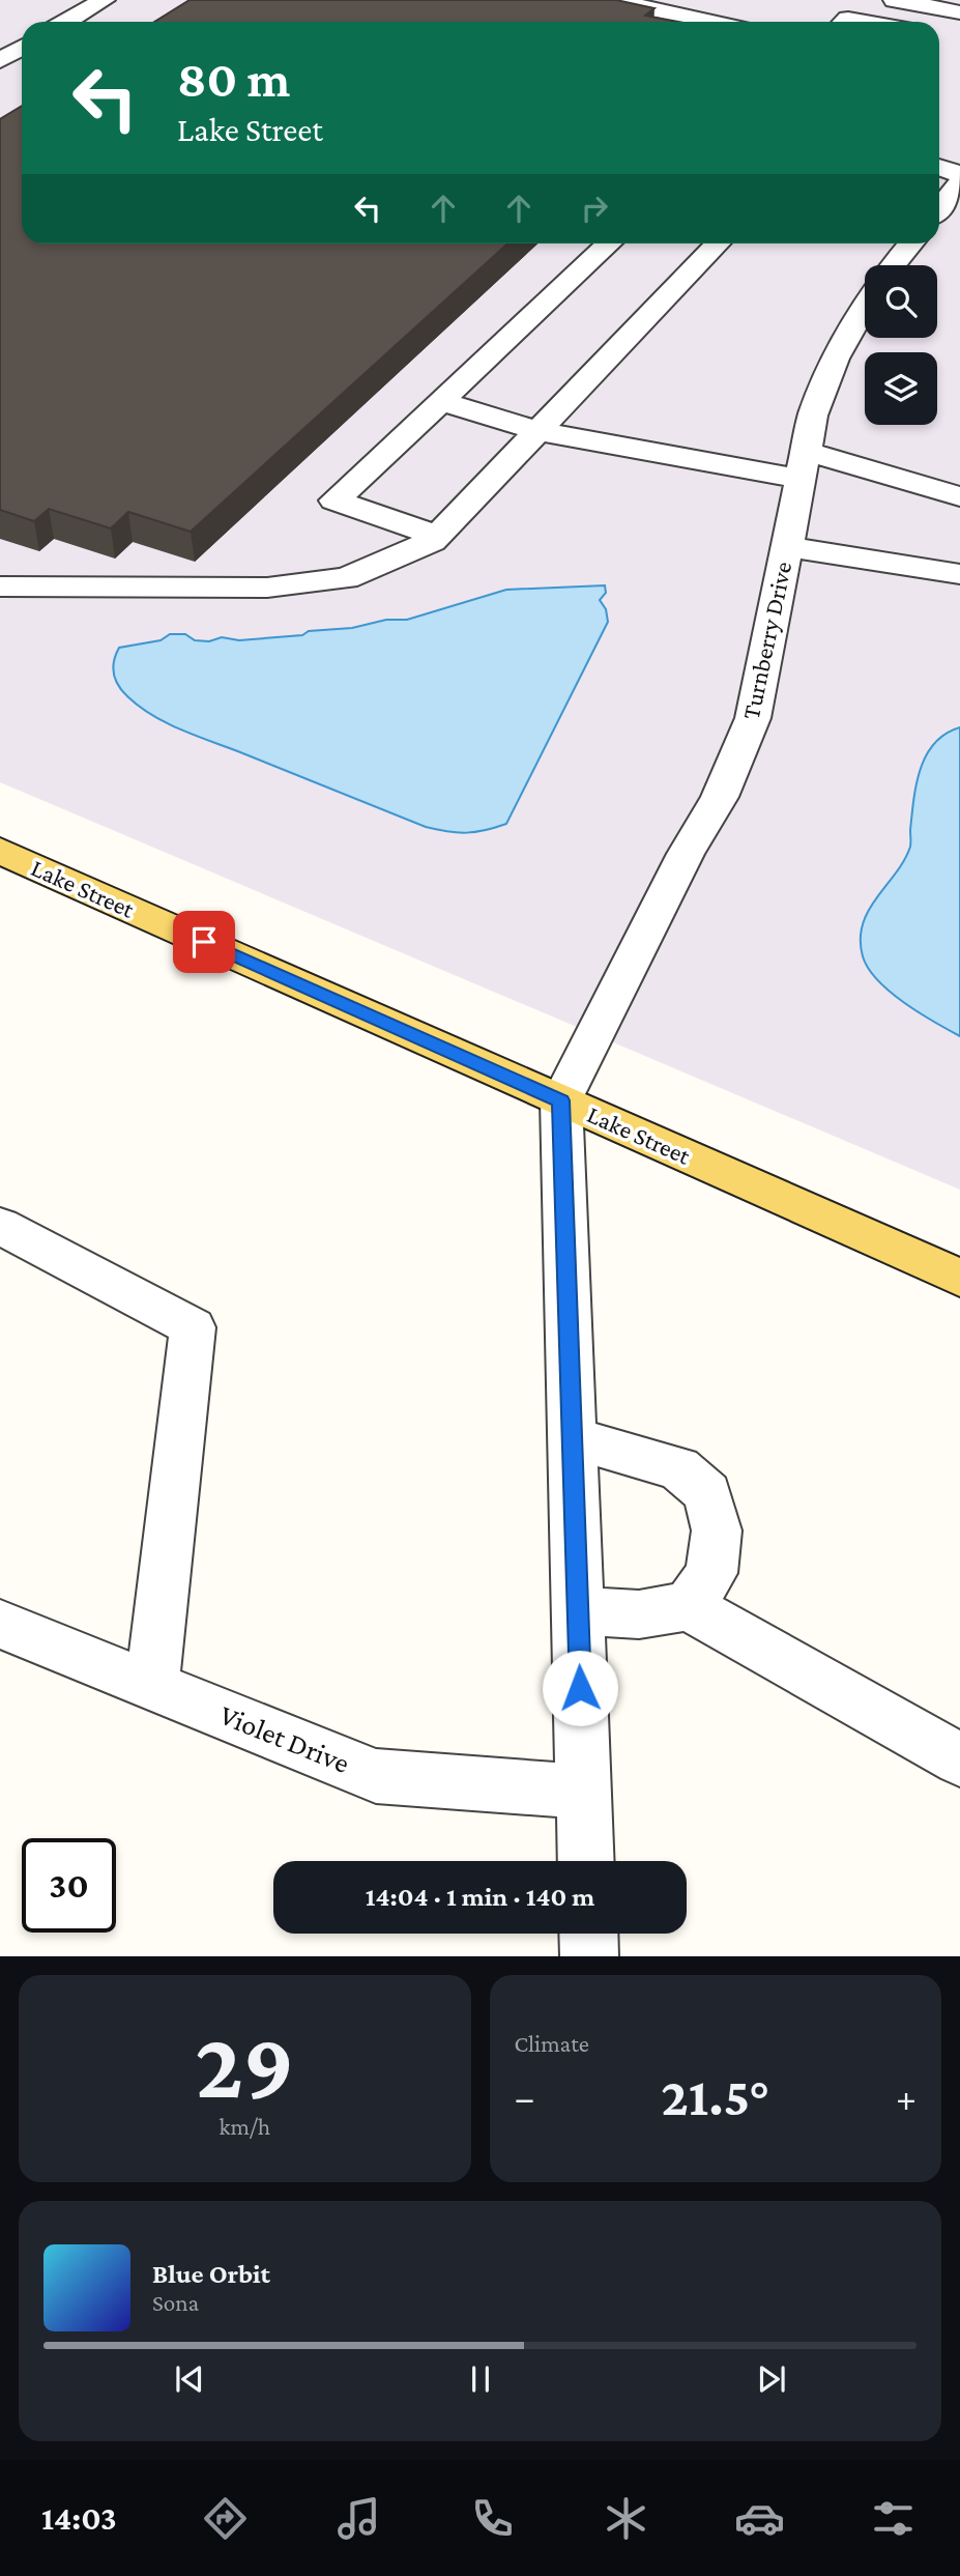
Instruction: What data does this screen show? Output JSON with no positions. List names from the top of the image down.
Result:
{
  "streets": {
    "main road": ["Lake Street"],
    "street": ["Turnberry Drive", "Violet Drive"]
  },
  "crossings": [
    ["Turnberry Drive", "Lake Street"]
  ],
  "page": {
    "turn": ["80 m", "Lake Street"],
    "limit": "30",
    "trip": "14:04 · 1 min · 140 m",
    "tile": [
      ["29", "km/h"],
      "Climate"
    ],
    "heat": ["−", "21.5°", "+"],
    "song": ["Blue Orbit", "Sona"],
    "tabs": "14:03"
  }
}
